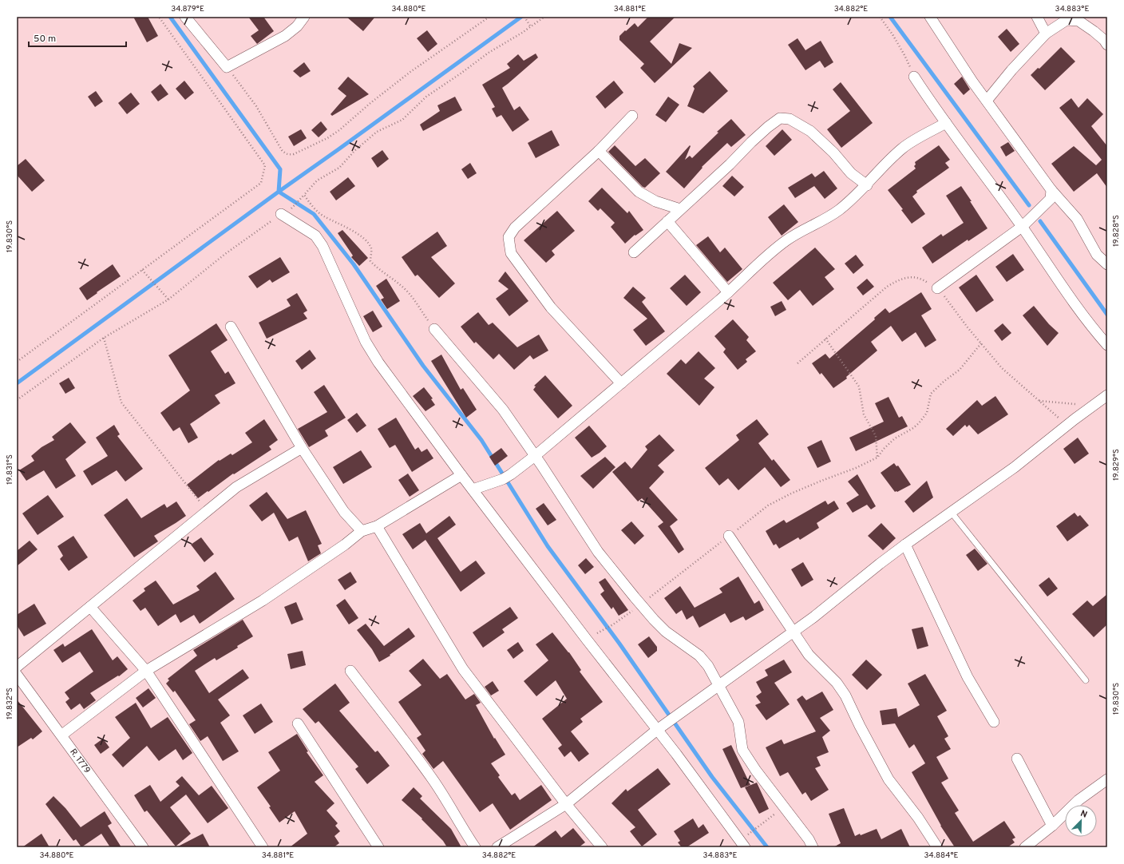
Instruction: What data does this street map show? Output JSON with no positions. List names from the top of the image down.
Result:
{
  "streets": {
    "street": ["R. 1779"]
  },
  "scale_bar": "50 m",
  "north": "top right",
  "coordinates": [
    "34.879°E",
    "34.880°E",
    "34.881°E",
    "34.882°E",
    "34.883°E",
    "19.828°S",
    "19.830°S",
    "19.829°S",
    "19.831°S",
    "19.832°S",
    "34.884°E"
  ]
}
